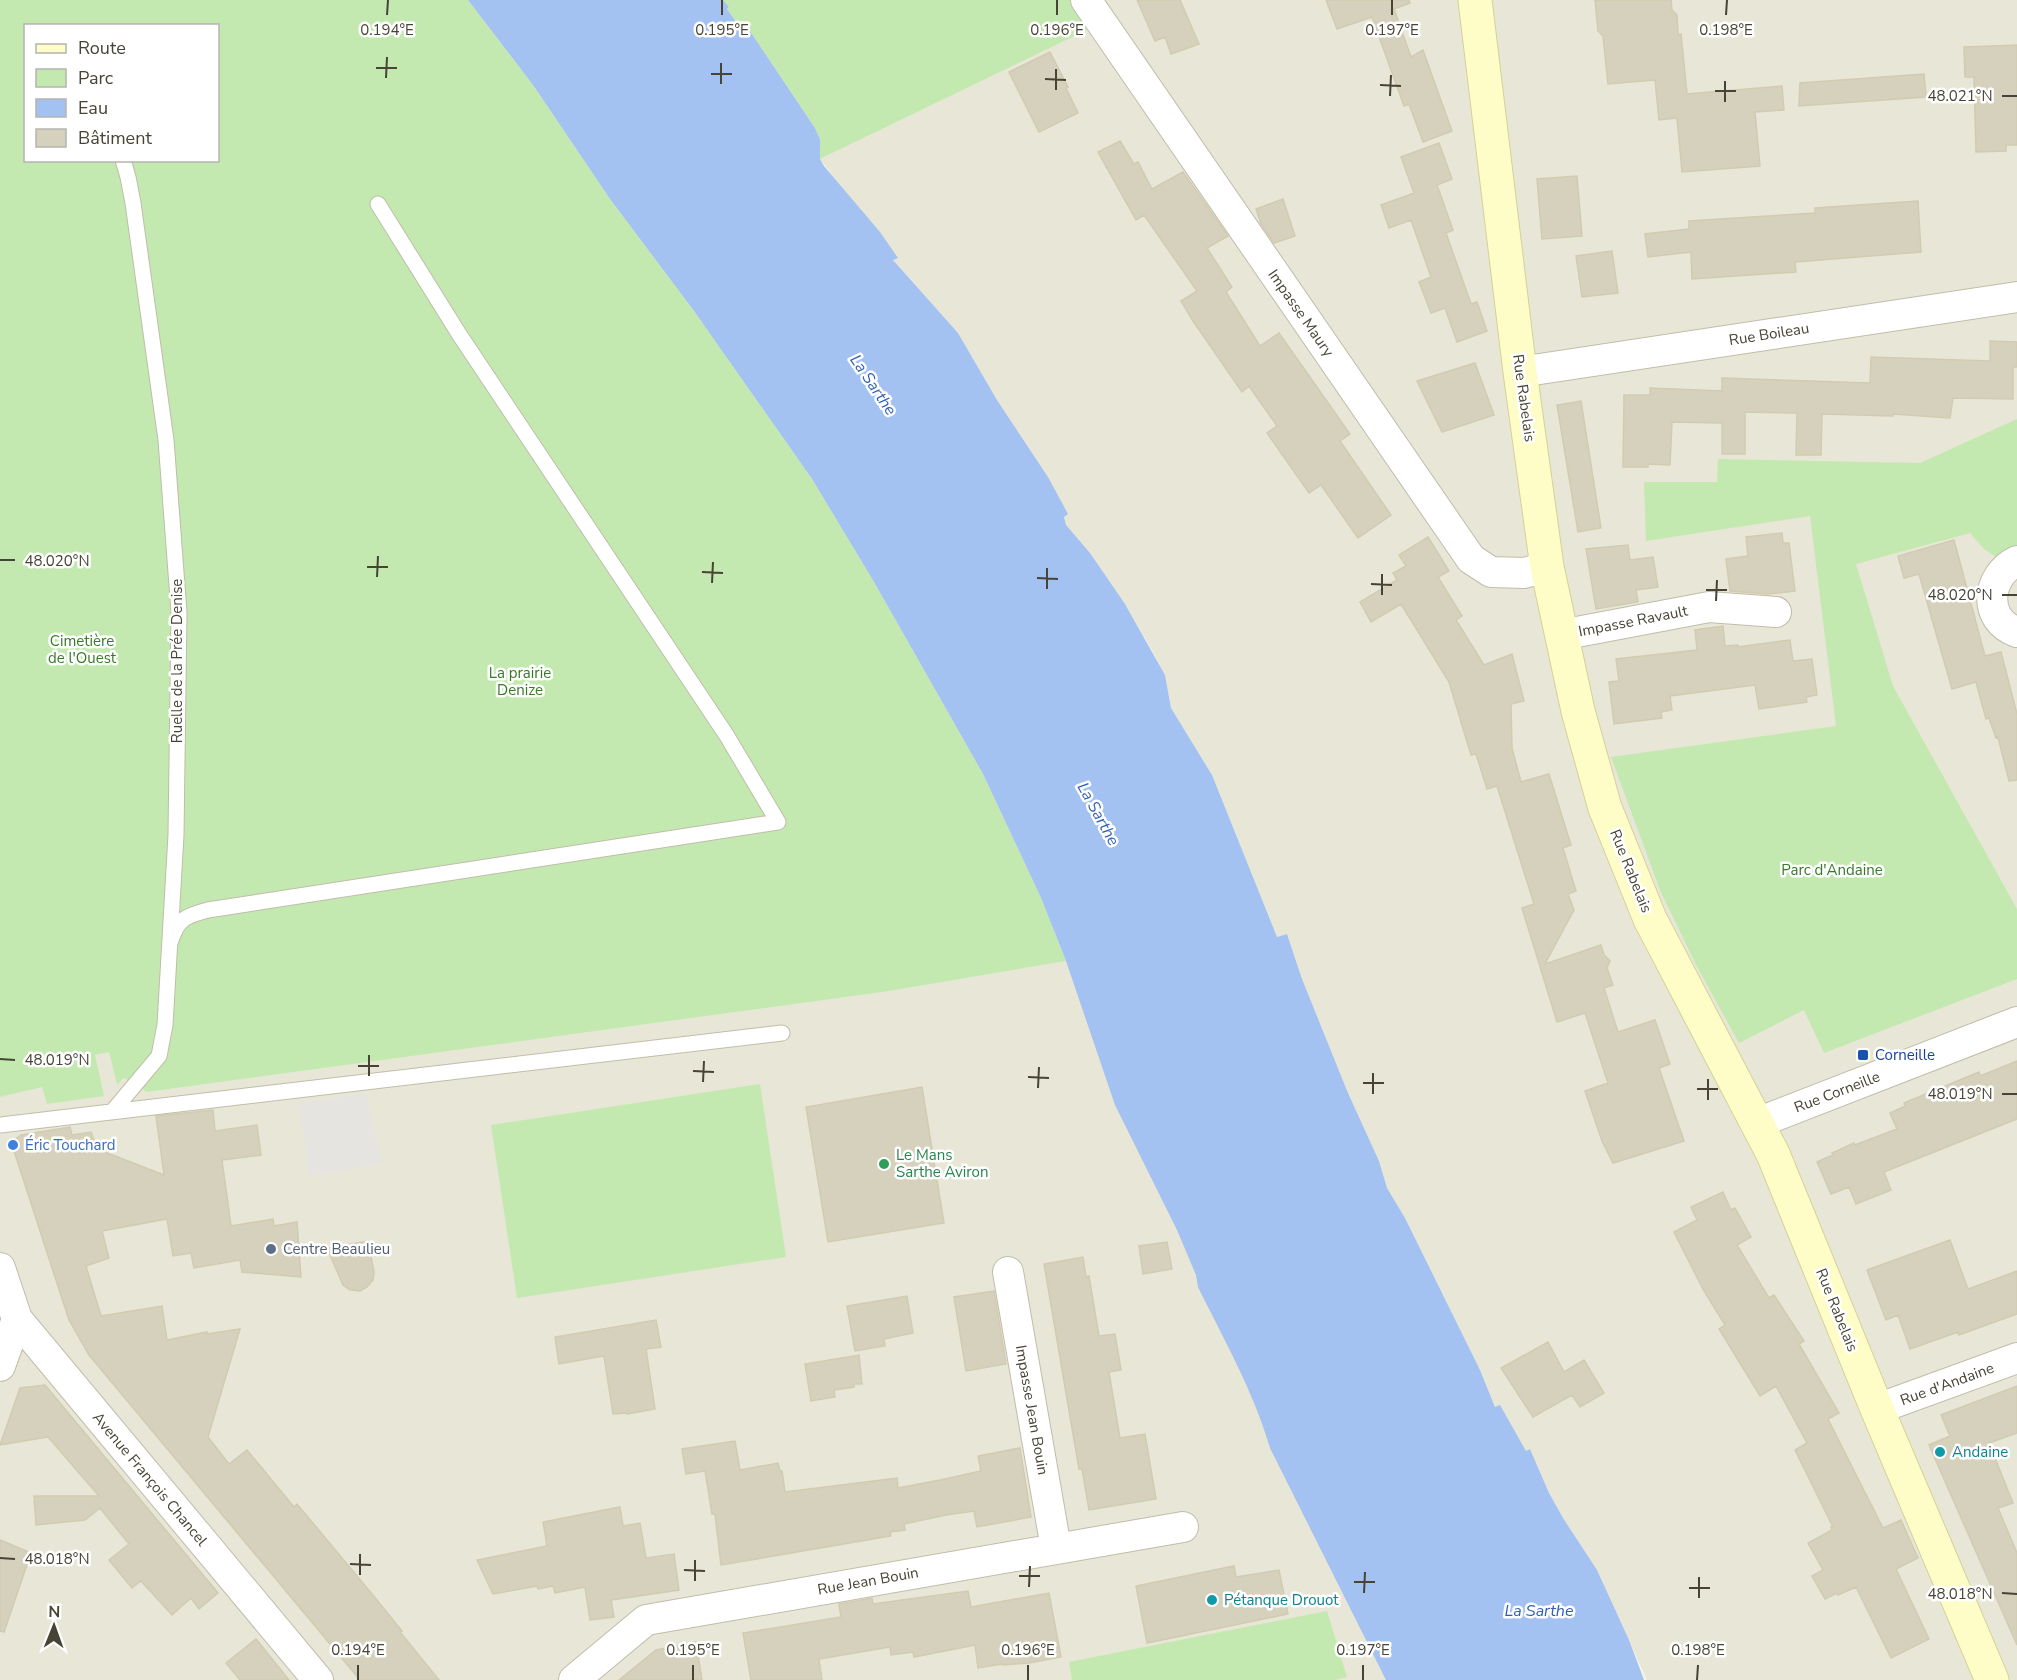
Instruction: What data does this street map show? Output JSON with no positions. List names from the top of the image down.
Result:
{
  "streets": {
    "street": [
      "Impasse Maury",
      "Rue Boileau",
      "Rue Rabelais",
      "Impasse Ravault",
      "Rue Corneille",
      "Rue d'Andaine",
      "Impasse Jean Bouin",
      "Avenue François Chancel",
      "Rue Jean Bouin"
    ],
    "lane": ["Ruelle de la Prée Denise"]
  },
  "crossings": [
    ["Impasse Maury", "Rue Rabelais"],
    ["Rue Boileau", "Rue Rabelais"],
    ["Rue Rabelais", "Impasse Ravault"],
    ["Rue Rabelais", "Rue Corneille"],
    ["Rue Rabelais", "Rue d'Andaine"],
    ["Impasse Jean Bouin", "Rue Jean Bouin"]
  ],
  "water": ["La Sarthe"],
  "parks": ["Cimetière de l'Ouest", "La prairie Denize", "Parc d'Andaine"],
  "places": {
    "transit": ["Corneille"],
    "other": [
      "Éric Touchard",
      "Le Mans Sarthe Aviron",
      "Centre Beaulieu",
      "Andaine",
      "Pétanque Drouot"
    ]
  },
  "legend": [
    "Route",
    "Parc",
    "Eau",
    "Bâtiment"
  ],
  "north": "top",
  "coordinates": [
    "0.194°E",
    "0.195°E",
    "0.196°E",
    "0.197°E",
    "0.198°E",
    "48.021°N",
    "48.020°N",
    "48.019°N",
    "48.018°N"
  ]
}
